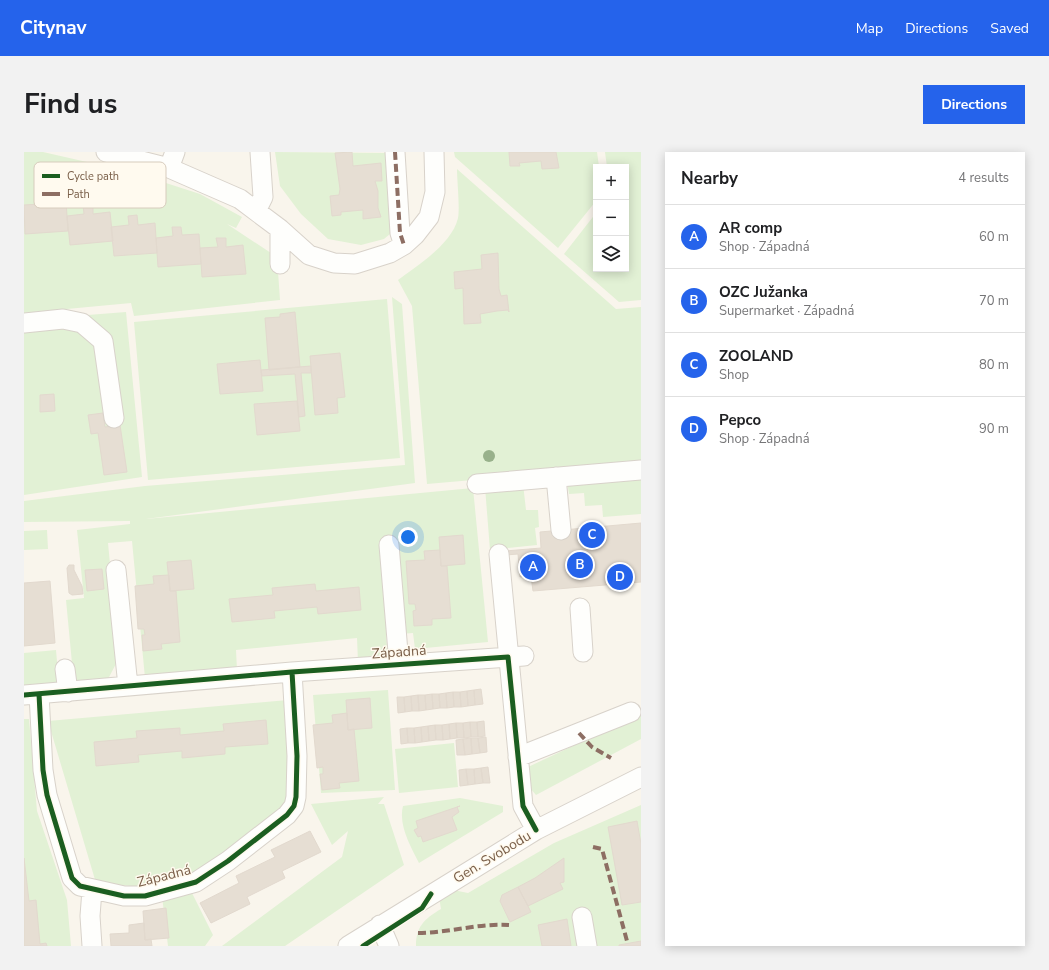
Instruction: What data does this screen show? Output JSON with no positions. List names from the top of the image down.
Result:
{
  "streets": {
    "street": ["Západná", "Gen. Svobodu"]
  },
  "legend": ["Cycle path", "Path"],
  "page": {
    "header": "Citynav",
    "nav": ["Map", "Directions", "Saved"],
    "title": "Find us",
    "buttons": "Directions",
    "heading": ["Nearby", "4 results"],
    "map_buttons": ["+", "−"],
    "list": [
      {
        "mark": "A",
        "name": "AR comp",
        "note": "Shop · Západná",
        "value": "60 m"
      },
      {
        "mark": "B",
        "name": "OZC Južanka",
        "note": "Supermarket · Západná",
        "value": "70 m"
      },
      {
        "mark": "C",
        "name": "ZOOLAND",
        "note": "Shop",
        "value": "80 m"
      },
      {
        "mark": "D",
        "name": "Pepco",
        "note": "Shop · Západná",
        "value": "90 m"
      }
    ],
    "pins": [
      "C",
      "B",
      "A",
      "D"
    ]
  }
}
